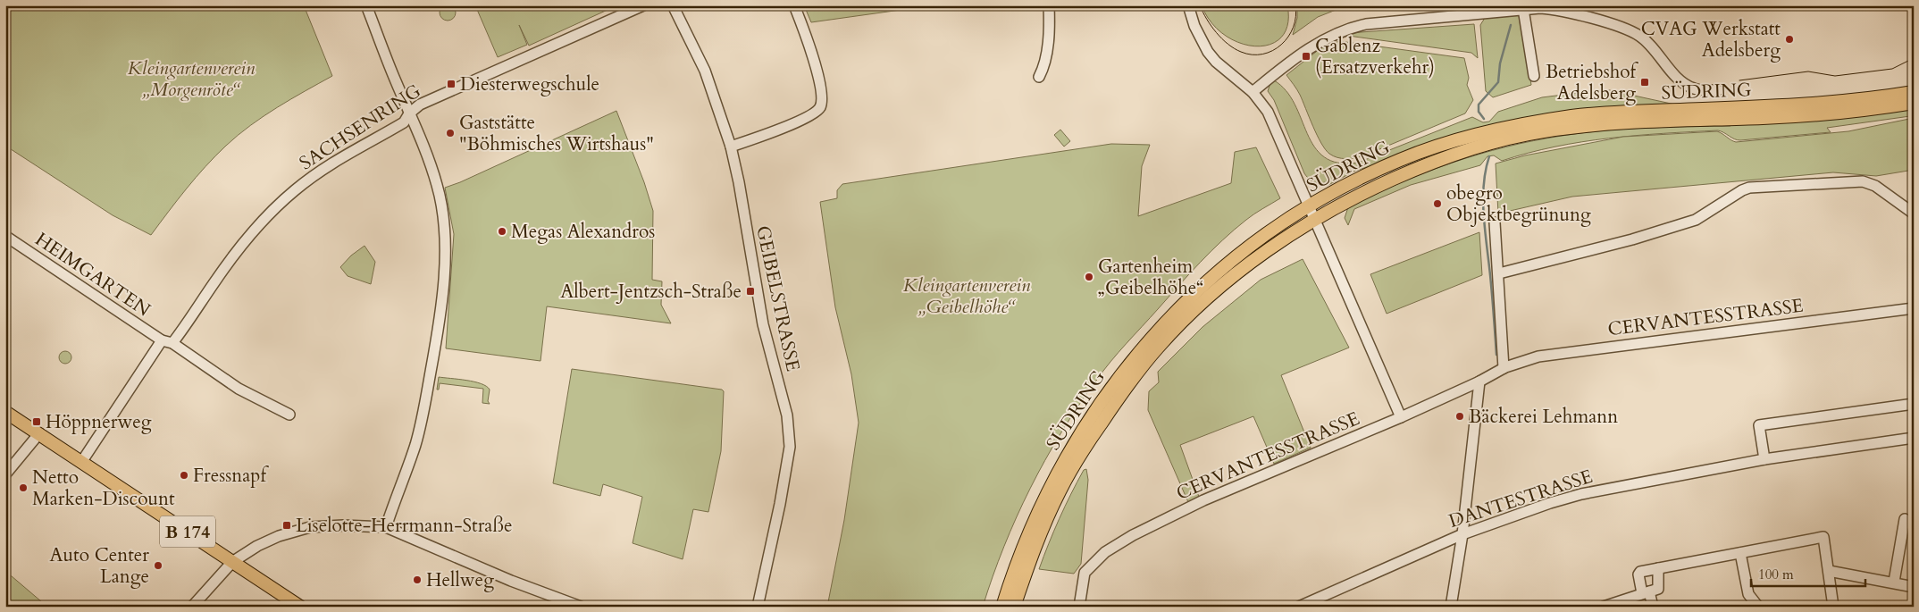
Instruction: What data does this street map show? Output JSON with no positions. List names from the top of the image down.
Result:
{
  "streets": {
    "main road": ["SÜDRING", "B 174"],
    "street": [
      "SACHSENRING",
      "HEIMGARTEN",
      "GEIBELSTRASSE",
      "CERVANTESSTRASSE",
      "DANTESTRASSE"
    ]
  },
  "parks": ["Kleingartenverein „Morgenröte“", "Kleingartenverein „Geibelhöhe“"],
  "places": {
    "other": [
      "CVAG Werkstatt Adelsberg",
      "Gaststätte \"Böhmisches Wirtshaus\"",
      "obegro Objektbegrünung",
      "Megas Alexandros",
      "Gartenheim „Geibelhöhe“",
      "Bäckerei Lehmann",
      "Fressnapf",
      "Netto Marken-Discount",
      "Auto Center Lange",
      "Hellweg"
    ],
    "transit": [
      "Gablenz (Ersatzverkehr)",
      "Betriebshof Adelsberg",
      "Diesterwegschule",
      "Albert-Jentzsch-Straße",
      "Höppnerweg",
      "Liselotte-Herrmann-Straße"
    ]
  },
  "scale_bar": "100 m"
}
